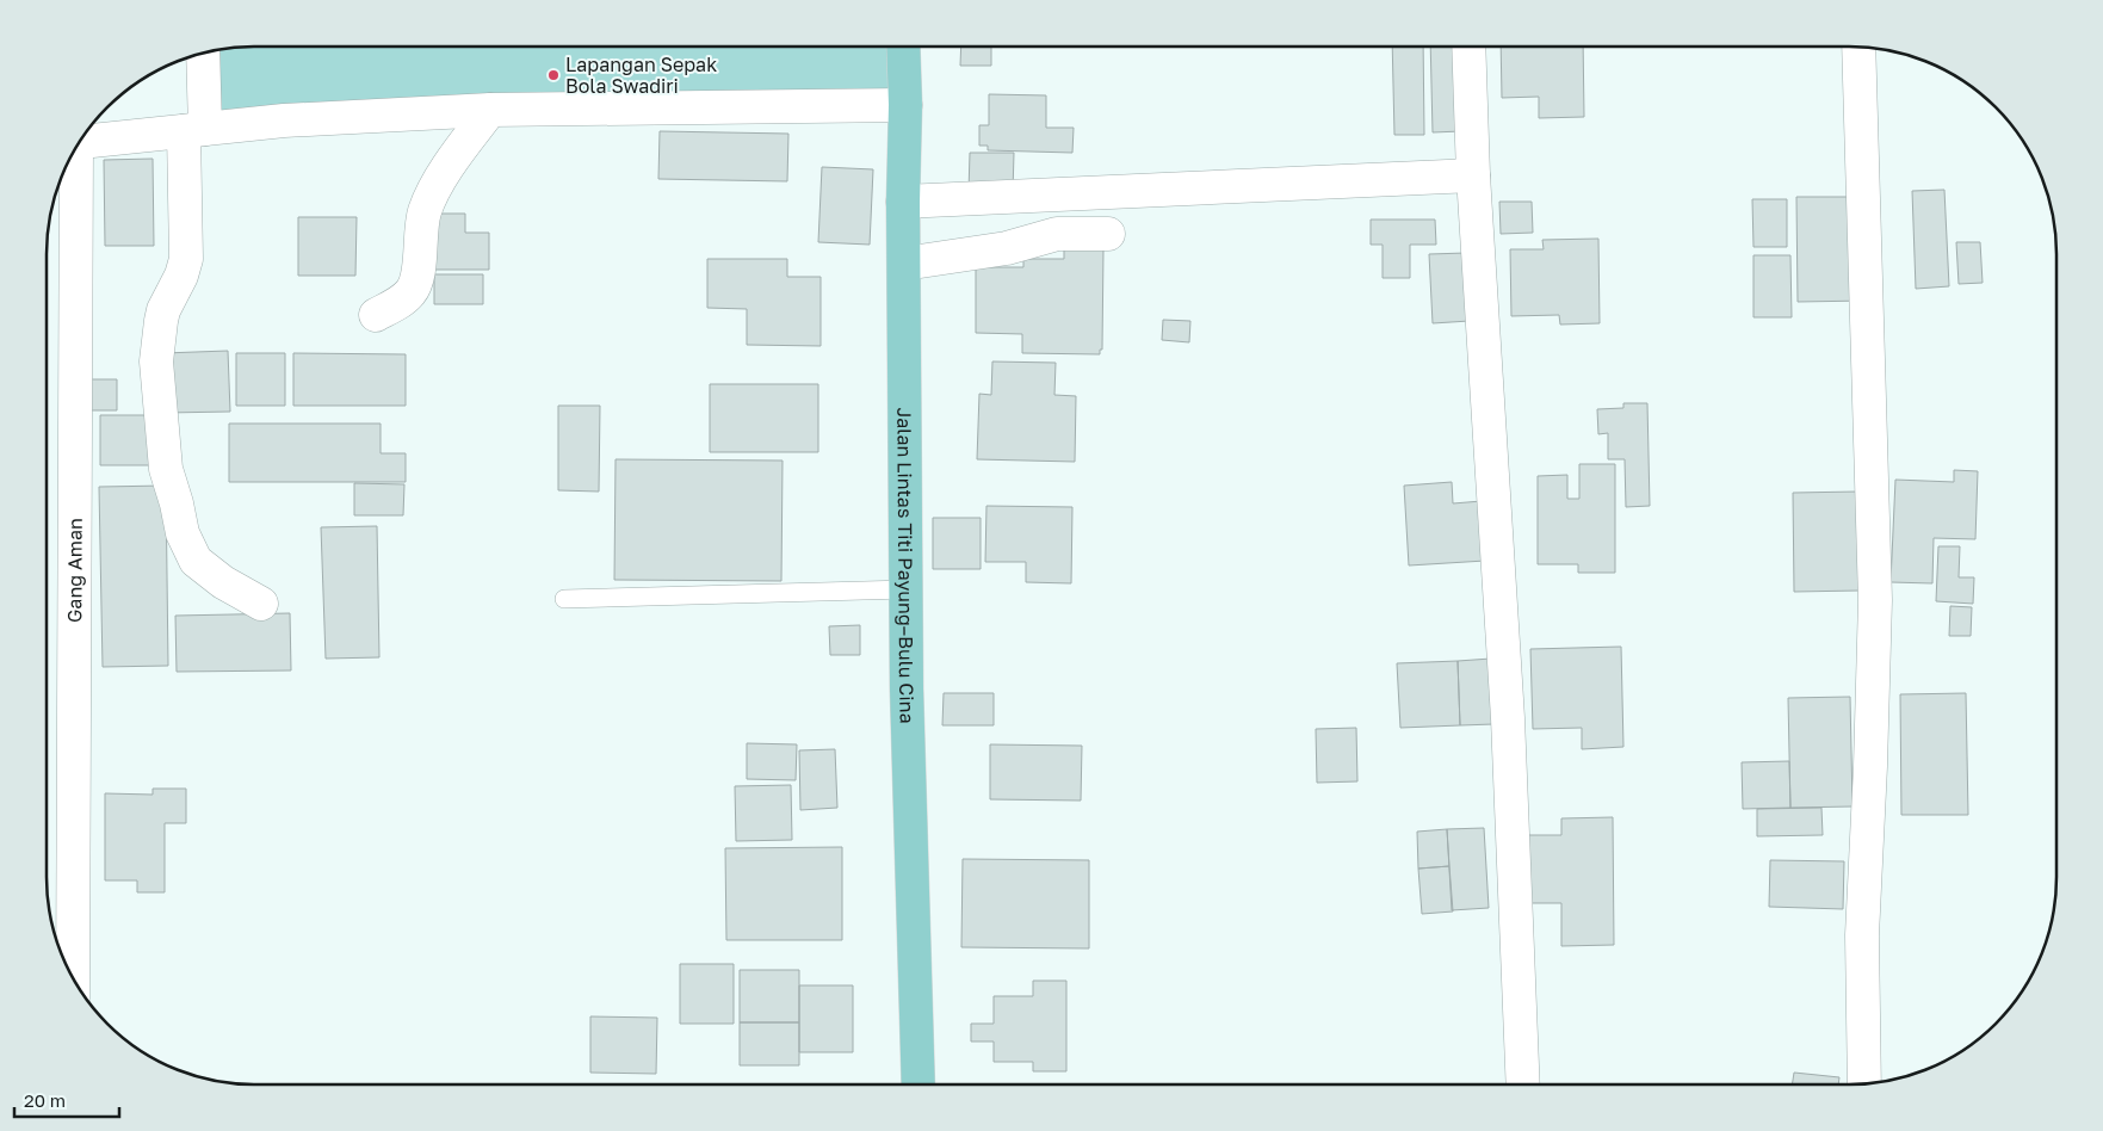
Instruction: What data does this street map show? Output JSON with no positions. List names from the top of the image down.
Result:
{
  "streets": {
    "main road": ["Jalan Lintas Titi Payung–Bulu Cina"],
    "street": ["Gang Aman"]
  },
  "places": ["Lapangan Sepak Bola Swadiri"],
  "scale_bar": "20 m"
}
